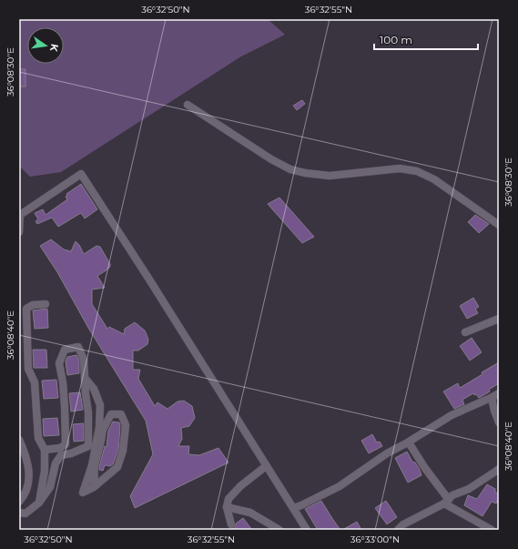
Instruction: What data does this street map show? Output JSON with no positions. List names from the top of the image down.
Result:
{
  "scale_bar": "100 m",
  "north": "right",
  "coordinates": [
    "36°32'50\"N",
    "36°32'55\"N",
    "36°08'30\"E",
    "36°08'40\"E",
    "36°33'00\"N"
  ]
}
